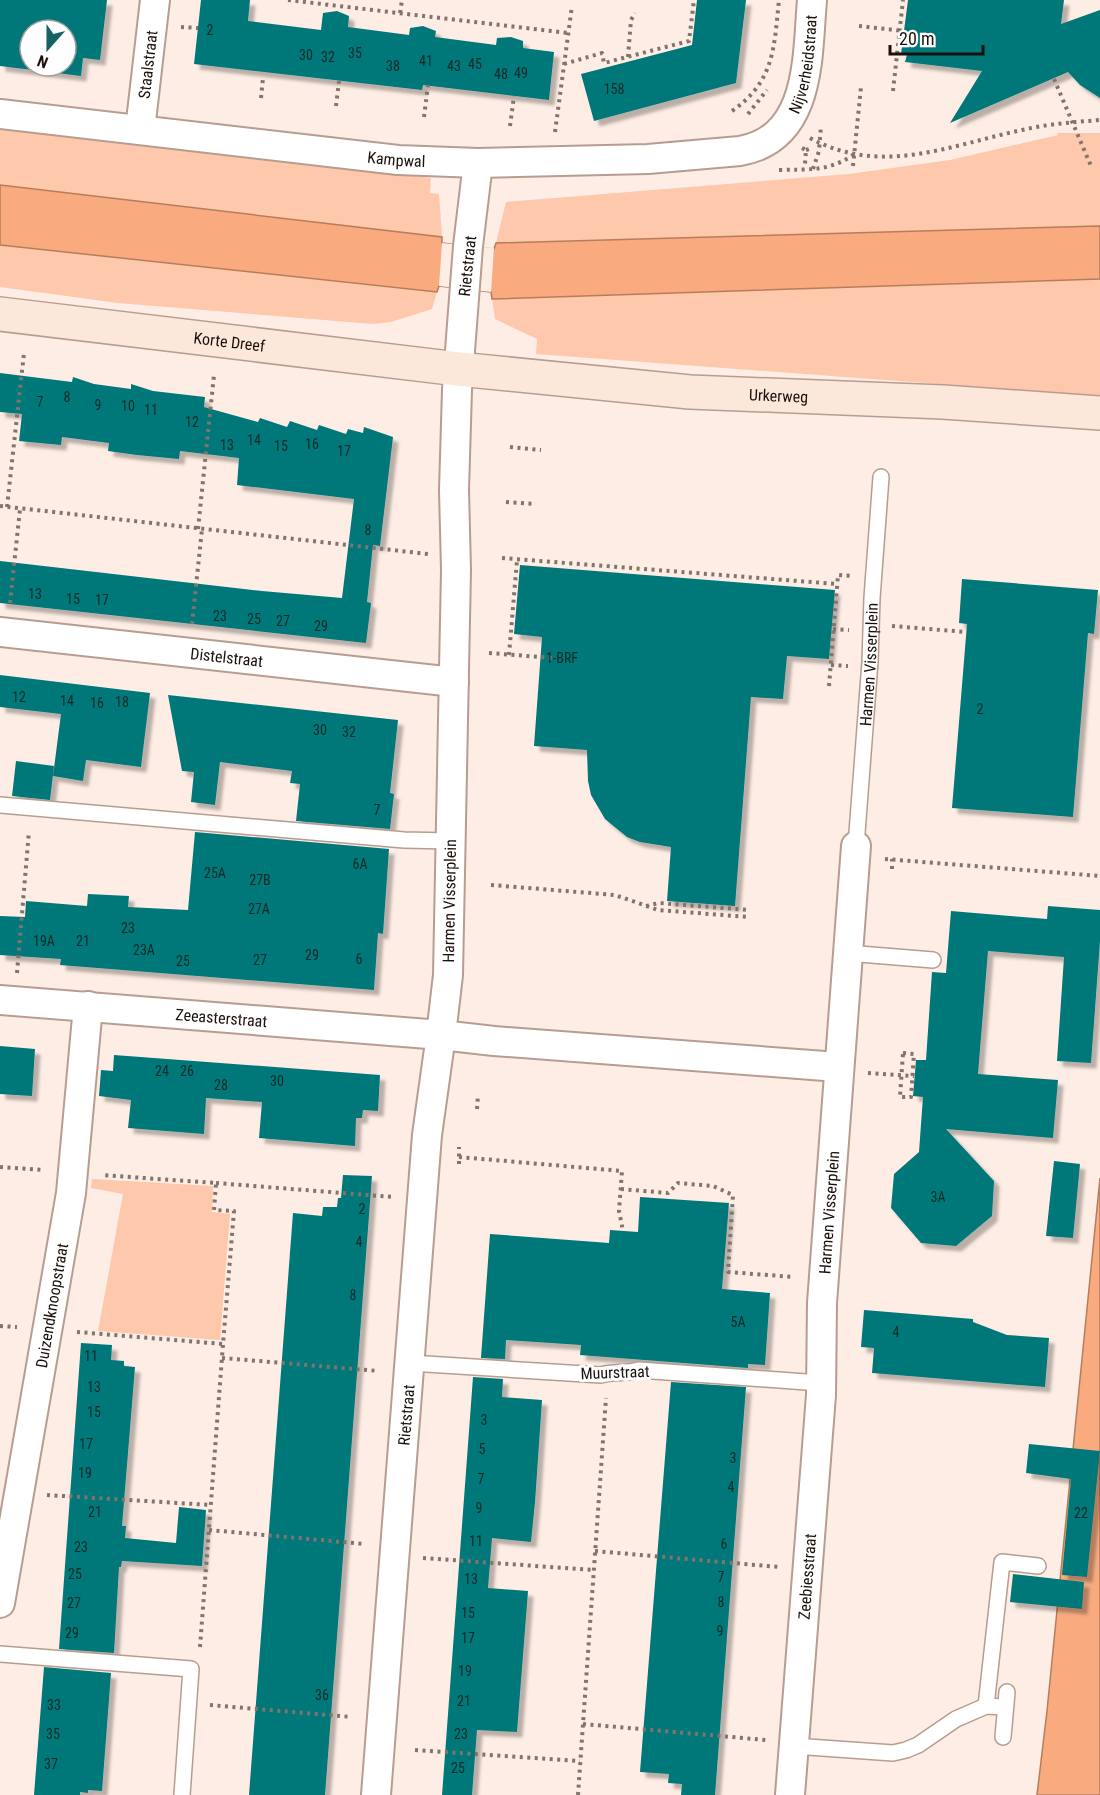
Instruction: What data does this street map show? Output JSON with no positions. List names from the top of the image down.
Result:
{
  "streets": {
    "main road": ["Korte Dreef", "Urkerweg"],
    "street": [
      "Nijverheidstraat",
      "Staalstraat",
      "Kampwal",
      "Rietstraat",
      "Distelstraat",
      "Harmen Visserplein",
      "Zeeasterstraat",
      "Duizendknoopstraat",
      "Zeebiesstraat"
    ],
    "lane": ["Muurstraat"]
  },
  "crossings": [
    ["Nijverheidstraat", "Kampwal"],
    ["Staalstraat", "Kampwal"],
    ["Kampwal", "Rietstraat"],
    ["Rietstraat", "Korte Dreef"],
    ["Rietstraat", "Urkerweg"],
    ["Rietstraat", "Harmen Visserplein"],
    ["Rietstraat", "Zeeasterstraat"],
    ["Rietstraat", "Muurstraat"],
    ["Korte Dreef", "Urkerweg"],
    ["Korte Dreef", "Harmen Visserplein"],
    ["Urkerweg", "Harmen Visserplein"],
    ["Distelstraat", "Harmen Visserplein"],
    ["Harmen Visserplein", "Zeeasterstraat"],
    ["Harmen Visserplein", "Muurstraat"],
    ["Harmen Visserplein", "Zeebiesstraat"],
    ["Zeeasterstraat", "Duizendknoopstraat"],
    ["Muurstraat", "Zeebiesstraat"]
  ],
  "house_numbers": [
    "2",
    "35",
    "30",
    "32",
    "41",
    "45",
    "38",
    "43",
    "49",
    "48",
    "158",
    "8",
    "7",
    "9",
    "10",
    "11",
    "12",
    "14",
    "16",
    "13",
    "15",
    "17",
    "8",
    "13",
    "15",
    "17",
    "23",
    "25",
    "27",
    "29",
    "1-BRF",
    "12",
    "14",
    "18",
    "16",
    "2",
    "30",
    "32",
    "7",
    "6A",
    "25A",
    "27B",
    "27A",
    "23",
    "19A",
    "21",
    "23A",
    "29",
    "6",
    "27",
    "25",
    "24",
    "26",
    "30",
    "28",
    "3A",
    "2",
    "4",
    "8",
    "5A",
    "4",
    "11",
    "13",
    "15",
    "3",
    "17",
    "5",
    "3",
    "19",
    "7",
    "4",
    "9",
    "21",
    "22",
    "11",
    "6",
    "23",
    "25",
    "7",
    "13",
    "8",
    "27",
    "15",
    "9",
    "29",
    "17",
    "19",
    "36",
    "21",
    "33",
    "35",
    "23",
    "37",
    "25"
  ],
  "scale_bar": "20 m",
  "north": "bottom"
}
